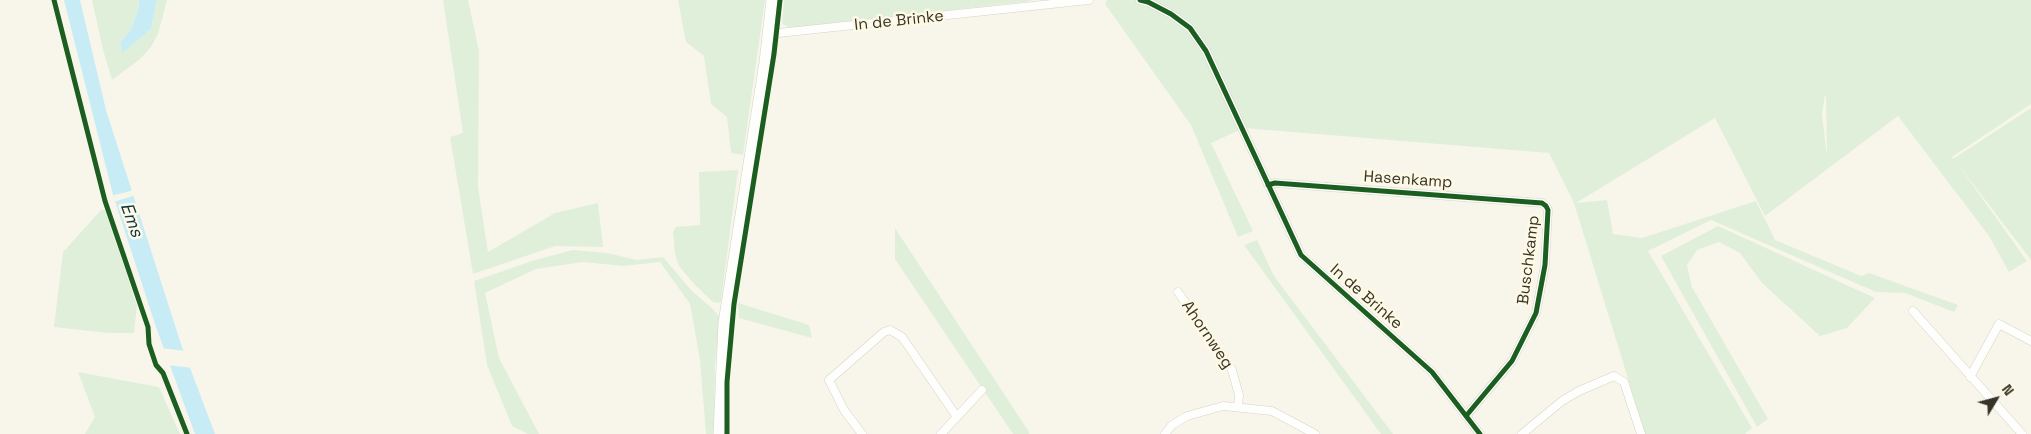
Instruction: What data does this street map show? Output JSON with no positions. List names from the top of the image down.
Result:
{
  "streets": {
    "street": [
      "In de Brinke",
      "Hasenkamp",
      "Buschkamp",
      "Ahornweg"
    ]
  },
  "crossings": [
    ["In de Brinke", "Hasenkamp"],
    ["In de Brinke", "Buschkamp"],
    ["Hasenkamp", "Buschkamp"]
  ],
  "water": ["Ems"],
  "north": "top right"
}
